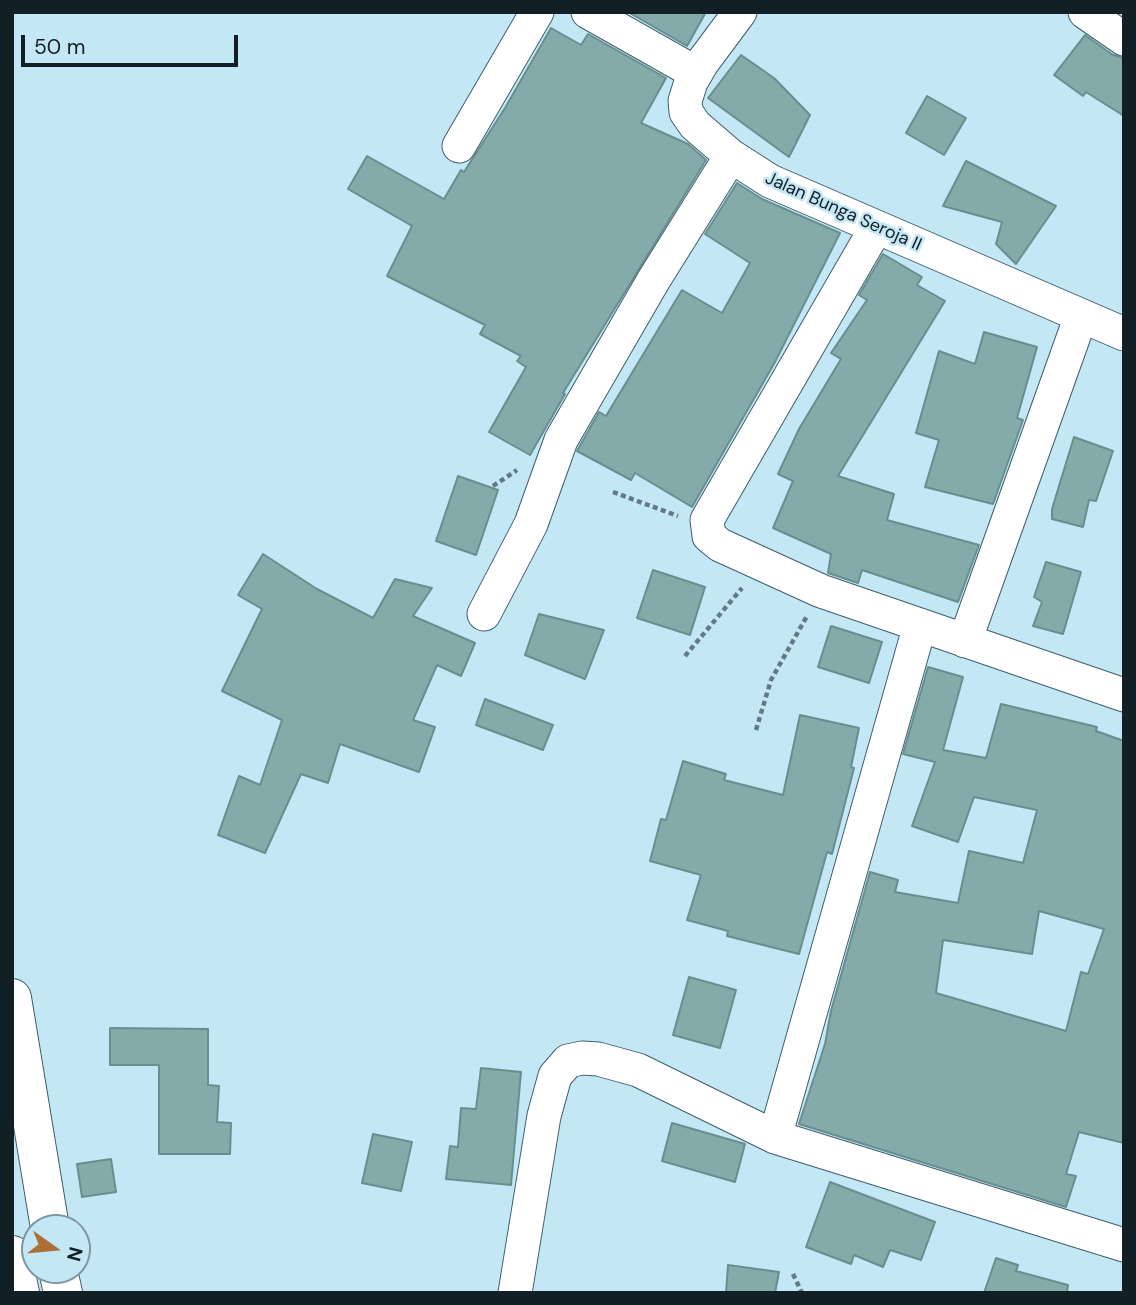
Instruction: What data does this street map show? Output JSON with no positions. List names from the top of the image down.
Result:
{
  "streets": {
    "street": ["Jalan Bunga Seroja II"]
  },
  "scale_bar": "50 m",
  "north": "right"
}
